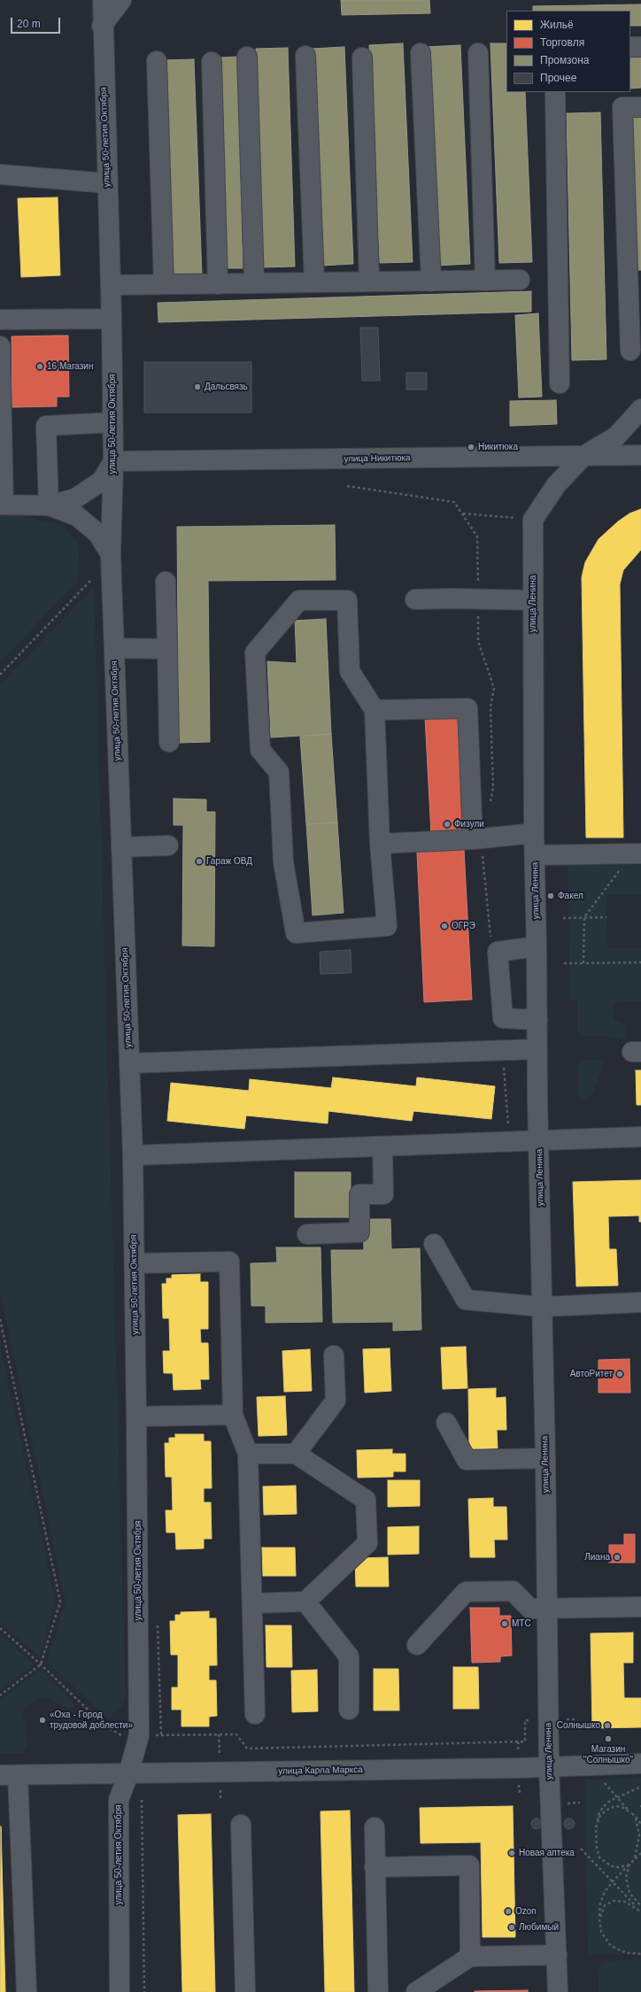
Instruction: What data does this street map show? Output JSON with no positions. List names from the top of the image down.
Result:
{
  "streets": {
    "street": [
      "улица 50-летия Октября",
      "улица Никитюка",
      "улица Ленина",
      "улица Карла Маркса"
    ]
  },
  "crossings": [
    ["улица 50-летия Октября", "улица Никитюка"],
    ["улица 50-летия Октября", "улица Карла Маркса"],
    ["улица Ленина", "улица Карла Маркса"]
  ],
  "places": [
    "16 Магазин",
    "Дальсвязь",
    "Никитюка",
    "Физули",
    "Гараж ОВД",
    "Факел",
    "ОГРЭ",
    "АвтоРитет",
    "Лиана",
    "МТС",
    "«Оха - Город трудовой доблести»",
    "Солнышко",
    "Магазин \"Солнышко\"",
    "Новая аптека",
    "Ozon",
    "Любимый"
  ],
  "legend": [
    "Жильё",
    "Торговля",
    "Промзона",
    "Прочее"
  ],
  "scale_bar": "20 m"
}
